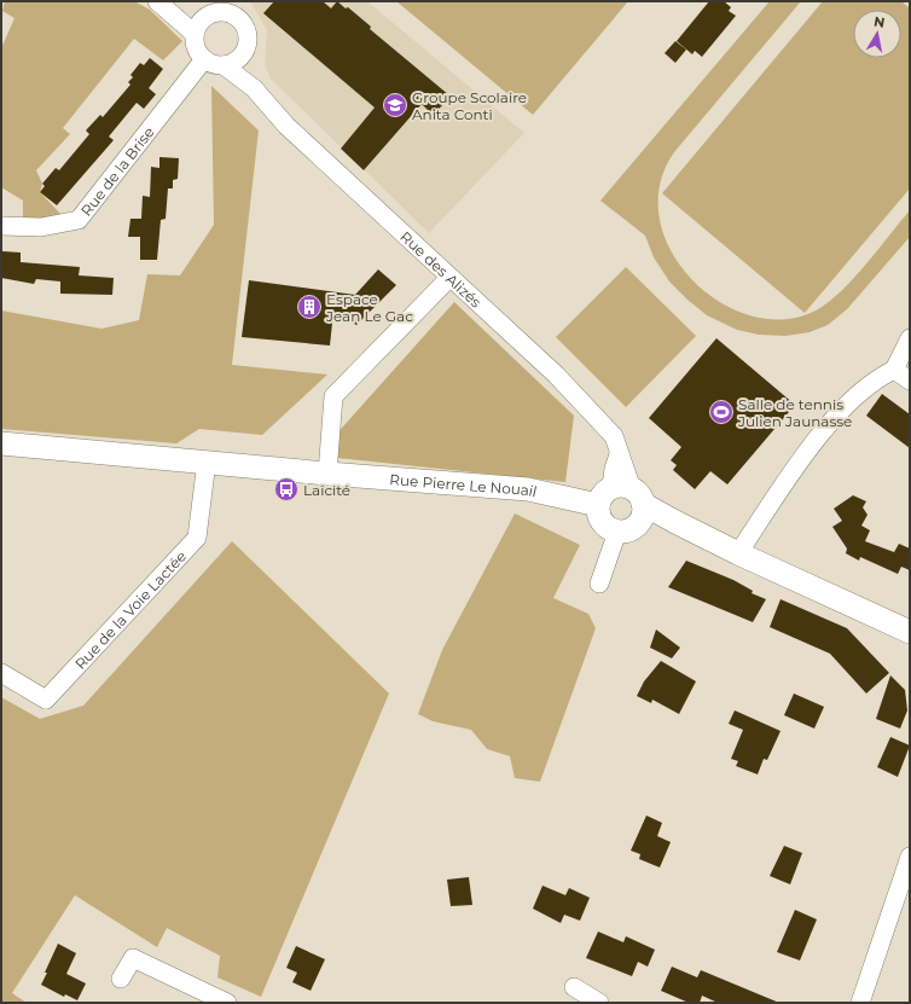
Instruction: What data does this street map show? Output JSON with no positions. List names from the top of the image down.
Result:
{
  "streets": {
    "street": [
      "Rue de la Brise",
      "Rue des Alizés",
      "Rue Pierre Le Nouail",
      "Rue de la Voie Lactée"
    ]
  },
  "crossings": [
    ["Rue de la Brise", "Rue des Alizés"],
    ["Rue des Alizés", "Rue Pierre Le Nouail"],
    ["Rue Pierre Le Nouail", "Rue de la Voie Lactée"]
  ],
  "places": {
    "school or university": ["Groupe Scolaire Anita Conti"],
    "building": ["Espace Jean Le Gac"],
    "sports": ["Salle de tennis Julien Jaunasse"],
    "bus stop": ["Laïcité"]
  },
  "north": "top"
}
